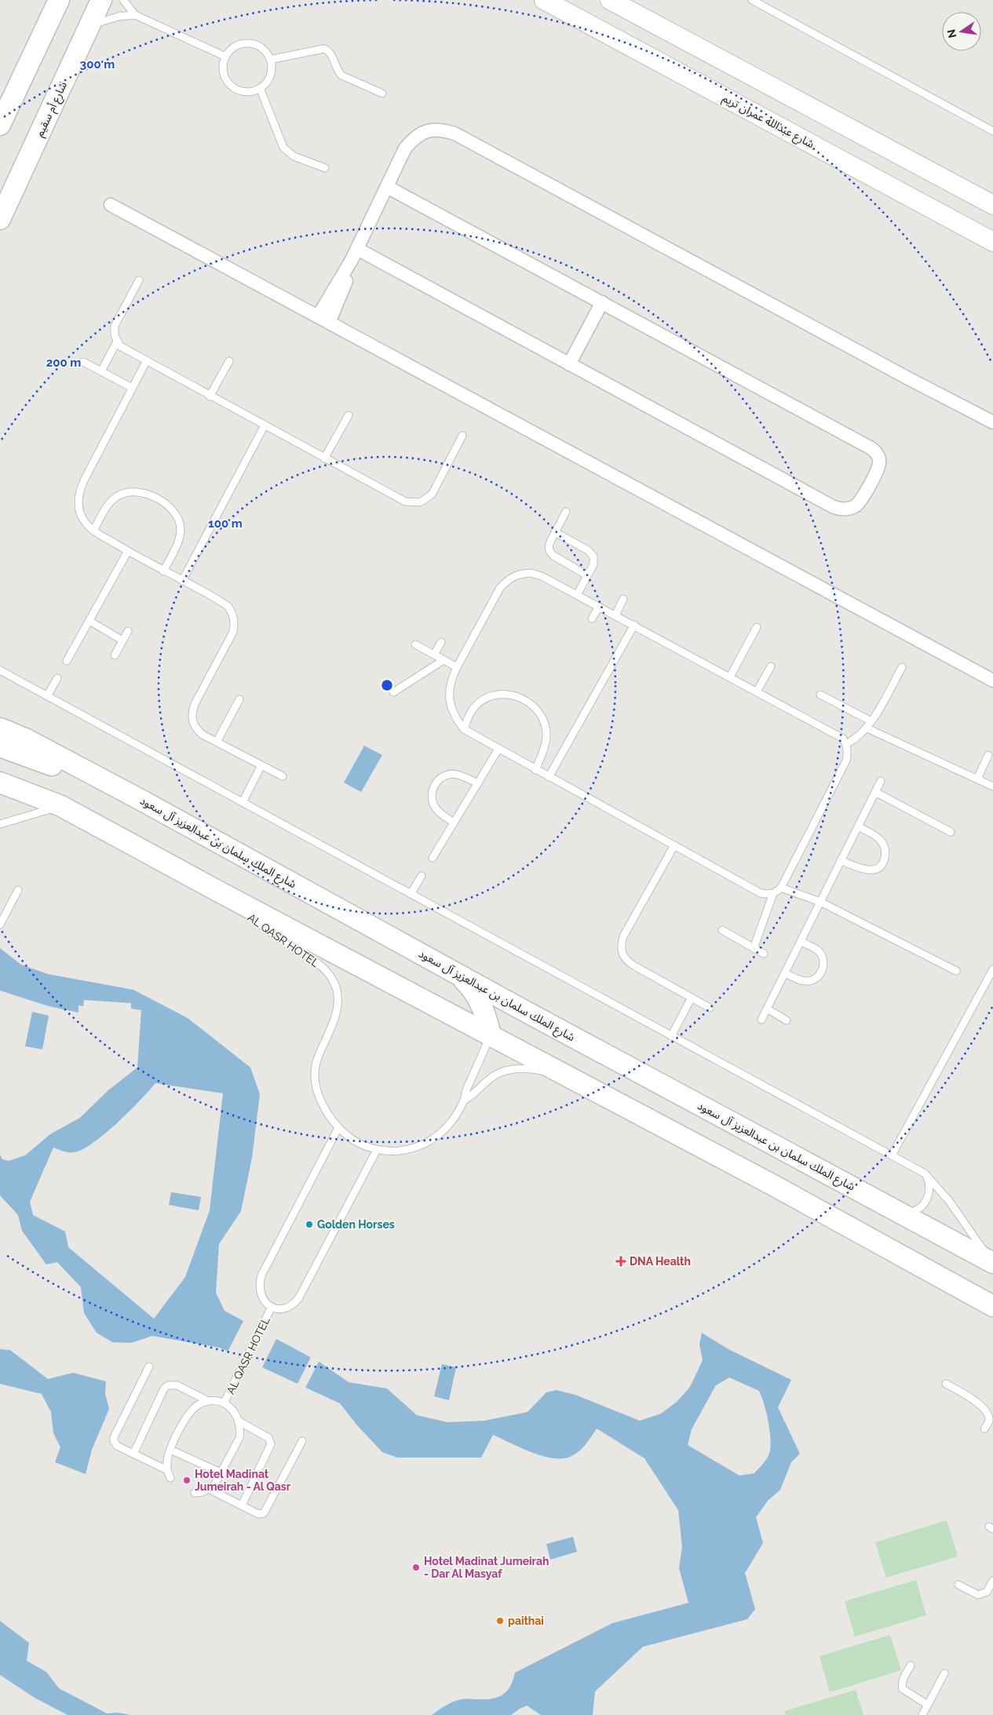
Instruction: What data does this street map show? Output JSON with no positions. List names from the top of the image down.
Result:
{
  "streets": {
    "main road": ["شارع أم سقيم", "شارع الملك سلمان بن عبدالعزيز آل سعود"],
    "street": ["شارع عبدالله عمران تريم"],
    "lane": ["AL QASR HOTEL"]
  },
  "places": {
    "other": [
      "Golden Horses",
      "Hotel Madinat Jumeirah - Al Qasr",
      "Hotel Madinat Jumeirah - Dar Al Masyaf",
      "paithai"
    ],
    "health": ["DNA Health"]
  },
  "north": "left",
  "rings": ["300 m", "200 m", "100 m"]
}
